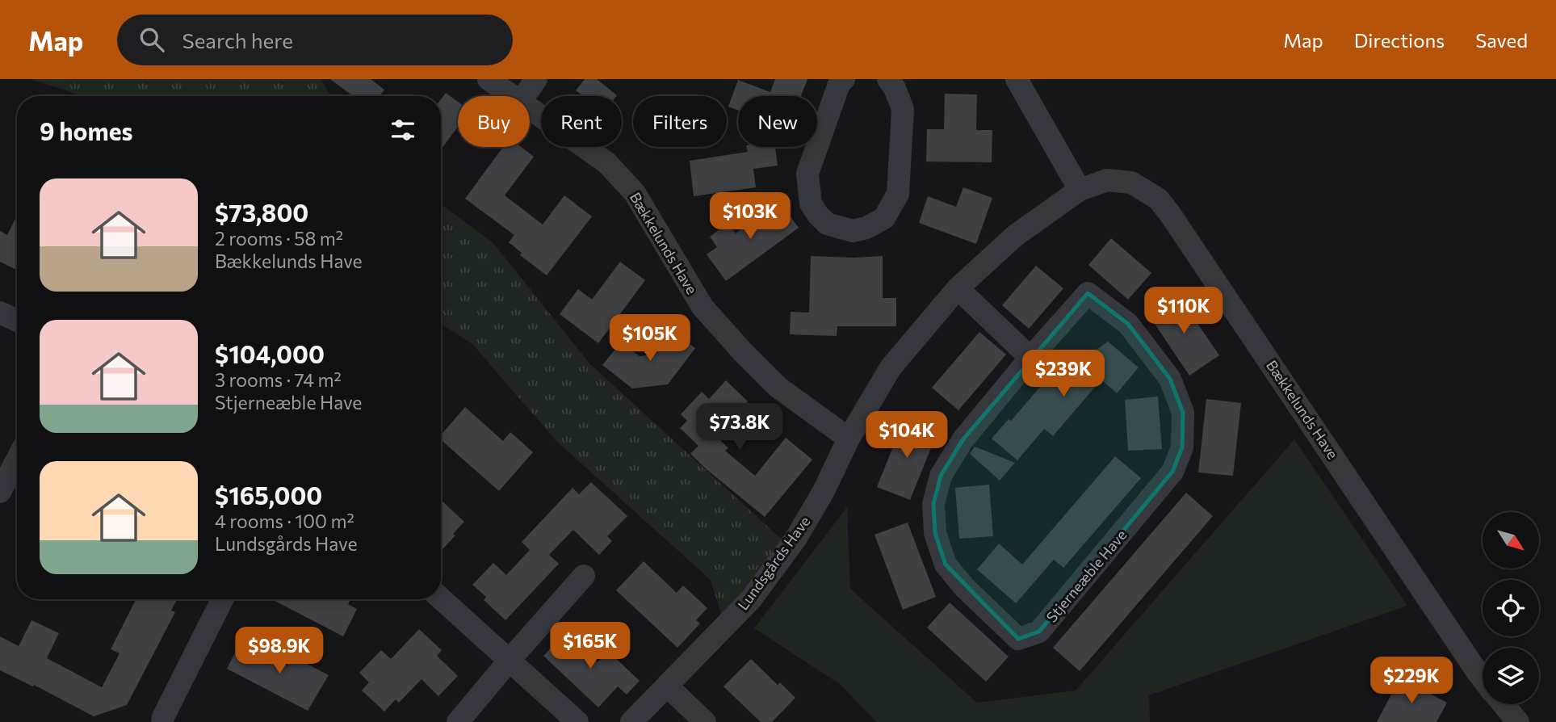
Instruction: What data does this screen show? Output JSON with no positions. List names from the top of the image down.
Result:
{
  "streets": {
    "street": ["Bækkelunds Have", "Lundsgårds Have", "Stjerneæble Have"]
  },
  "crossings": [
    ["Bækkelunds Have", "Lundsgårds Have"]
  ],
  "north": "bottom right",
  "page": {
    "header": "Map",
    "search": "Search here",
    "nav": ["Map", "Directions", "Saved"],
    "chip": [
      "Buy",
      "Rent",
      "Filters",
      "New"
    ],
    "heading": "9 homes",
    "list": [
      {
        "name": "$73,800",
        "note": "2 rooms · 58 m² · Bækkelunds Have"
      },
      {
        "name": "$104,000",
        "note": "3 rooms · 74 m² · Stjerneæble Have"
      },
      {
        "name": "$165,000",
        "note": "4 rooms · 100 m² · Lundsgårds Have"
      }
    ],
    "price": [
      "$103K",
      "$110K",
      "$105K",
      "$239K",
      "$73.8K",
      "$104K",
      "$165K",
      "$98.9K",
      "$229K"
    ]
  }
}
